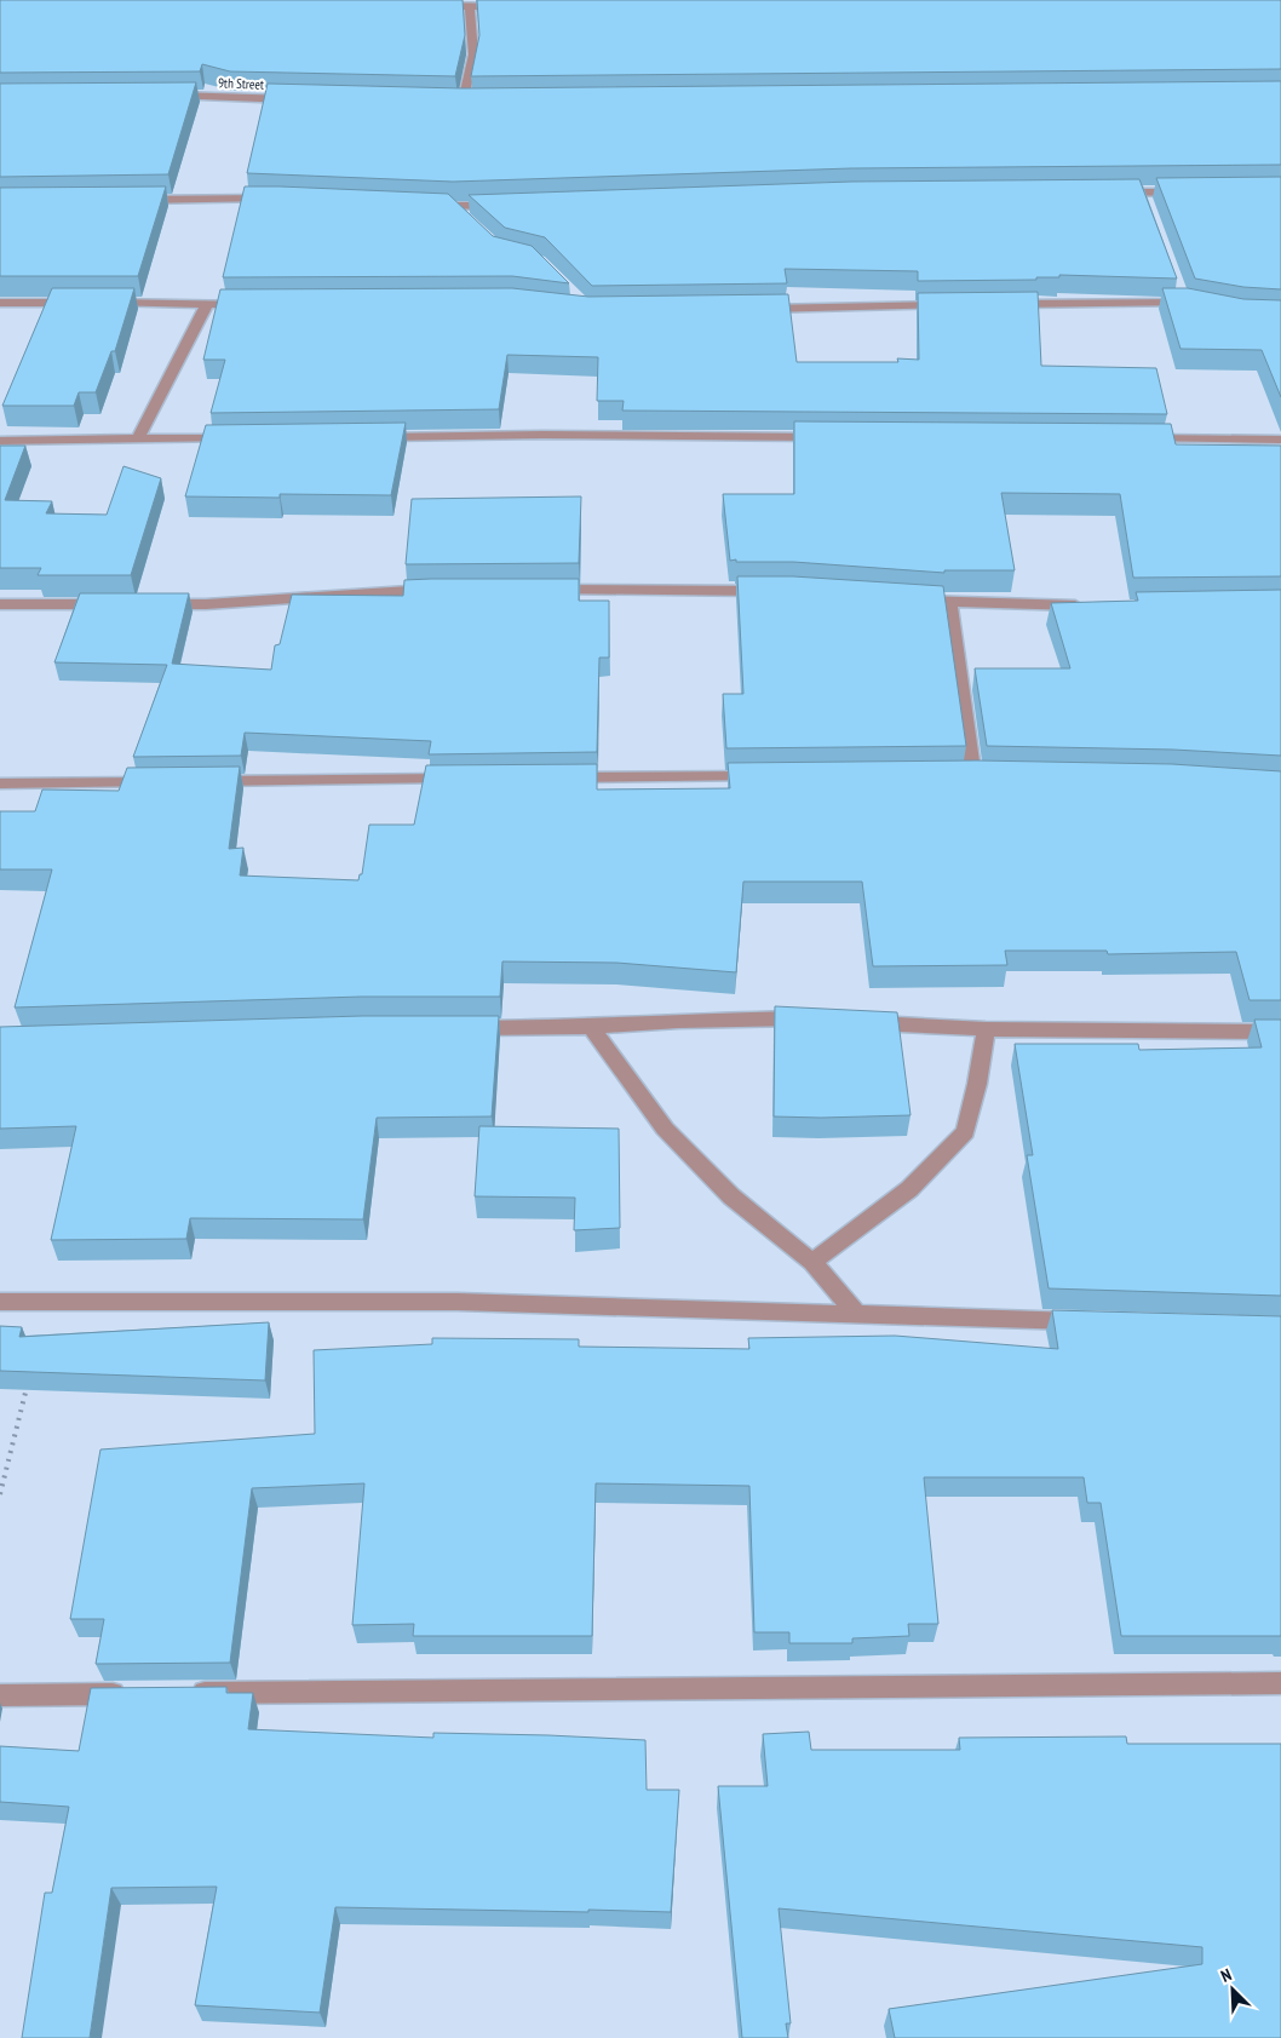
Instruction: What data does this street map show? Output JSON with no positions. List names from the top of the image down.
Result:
{
  "streets": {
    "street": ["9th Street"]
  },
  "north": "top left"
}
